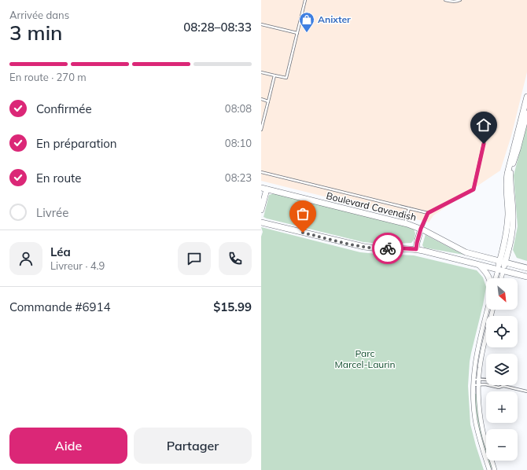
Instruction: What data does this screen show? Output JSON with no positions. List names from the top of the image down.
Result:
{
  "streets": {
    "main road": ["Boulevard Cavendish"]
  },
  "parks": ["Parc Marcel-Laurin"],
  "places": {
    "shop": ["Anixter"]
  },
  "north": "bottom right",
  "page": {
    "heading": ["3 min", "Arrivée dans", "08:28–08:33"],
    "panel": [
      "Léa",
      "Livreur · 4.9",
      "Commande #6914",
      "$15.99"
    ],
    "bar": "En route · 270 m",
    "list": [
      ["Confirmée", "08:08"],
      ["En préparation", "08:10"],
      ["En route", "08:23"],
      "Livrée"
    ],
    "map_buttons": ["+", "−"],
    "buttons": ["Aide", "Partager"]
  }
}
